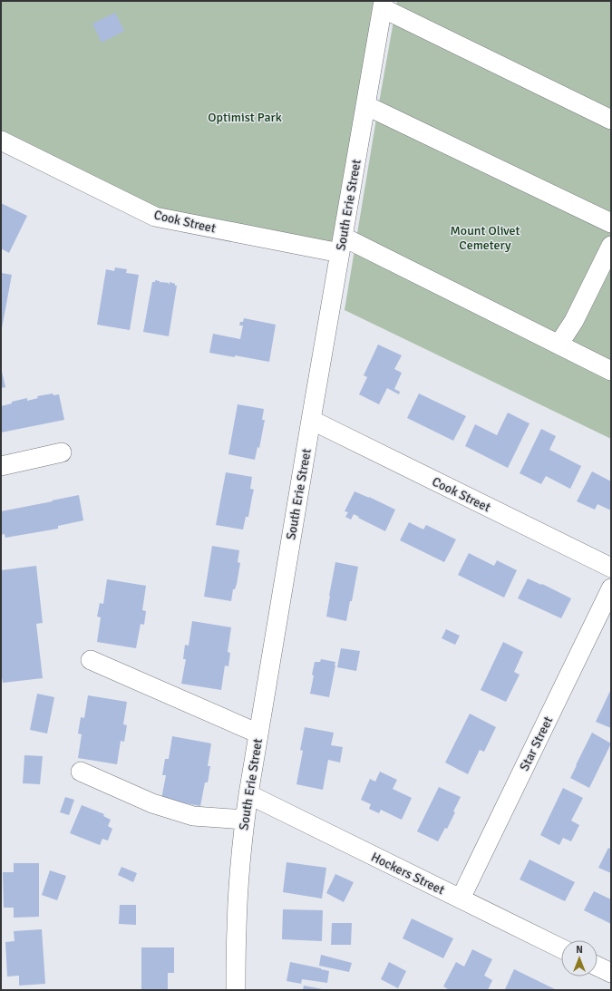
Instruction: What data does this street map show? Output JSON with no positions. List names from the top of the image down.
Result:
{
  "streets": {
    "street": [
      "South Erie Street",
      "Cook Street",
      "Star Street",
      "Hockers Street"
    ]
  },
  "crossings": [
    ["South Erie Street", "Cook Street"],
    ["South Erie Street", "Hockers Street"],
    ["Star Street", "Hockers Street"]
  ],
  "parks": ["Optimist Park", "Mount Olivet Cemetery"],
  "north": "top"
}
